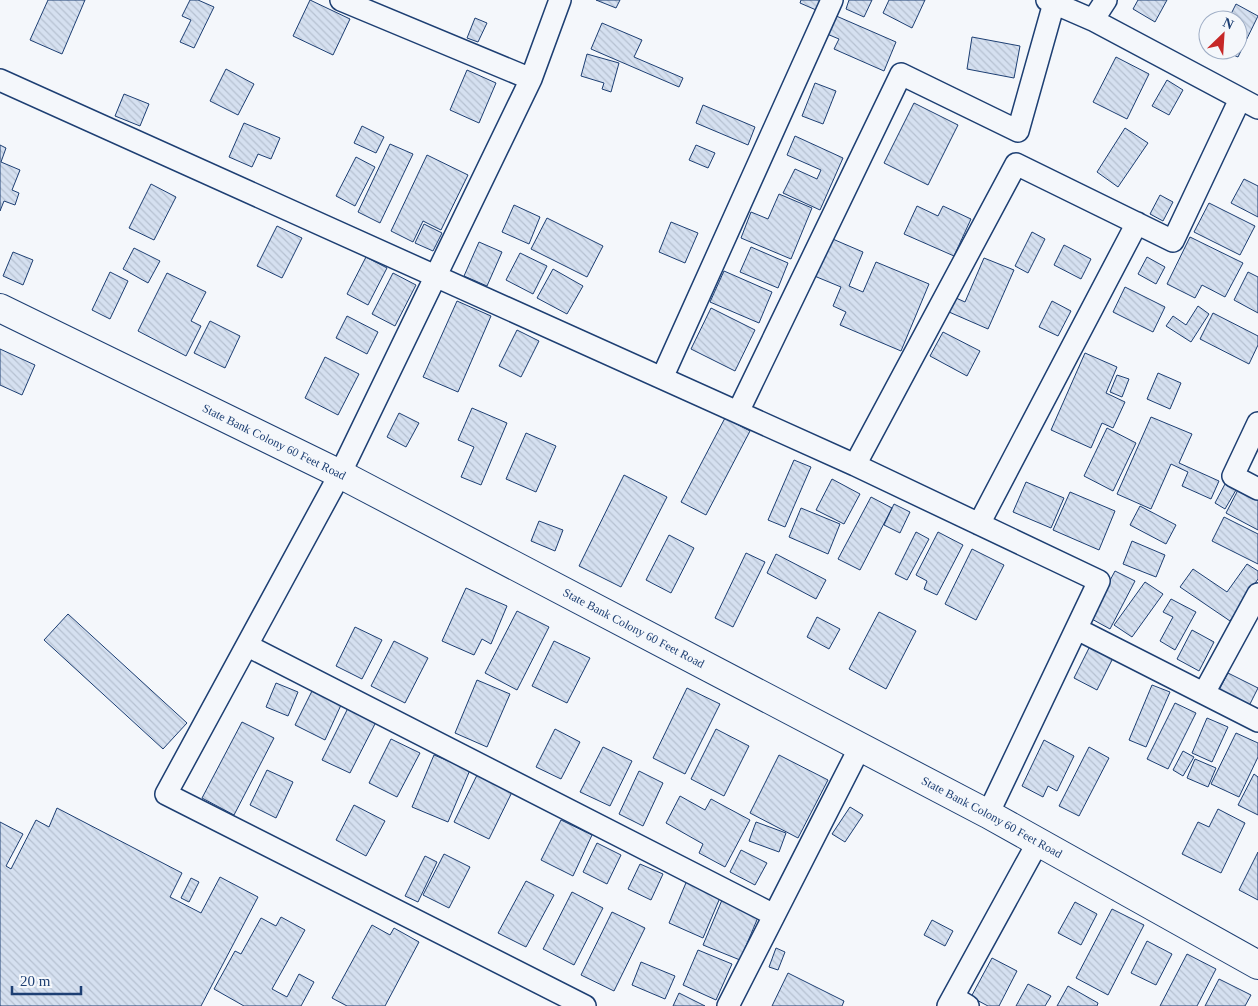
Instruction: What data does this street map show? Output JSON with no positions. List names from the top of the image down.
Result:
{
  "streets": {
    "street": ["State Bank Colony 60 Feet Road"]
  },
  "scale_bar": "20 m",
  "north": "top right"
}
